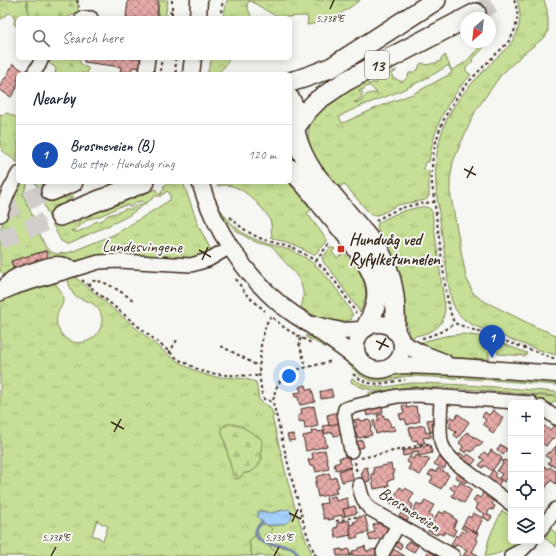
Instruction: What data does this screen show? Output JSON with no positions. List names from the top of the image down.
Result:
{
  "streets": {
    "highway": ["13"],
    "street": ["Lundesvingene", "Brosmeveien"]
  },
  "places": {
    "transit": ["Hundvåg ved Ryfylketunnelen"]
  },
  "north": "bottom left",
  "page": {
    "search": "Search here",
    "heading": "Nearby",
    "list": [
      {
        "mark": "1",
        "name": "Brosmeveien (B)",
        "note": "Bus stop · Hundvåg ring",
        "value": "120 m"
      }
    ],
    "pins": "1",
    "map_buttons": ["+", "−"]
  },
  "coordinates": ["5.738°E", "5.736°E"]
}
